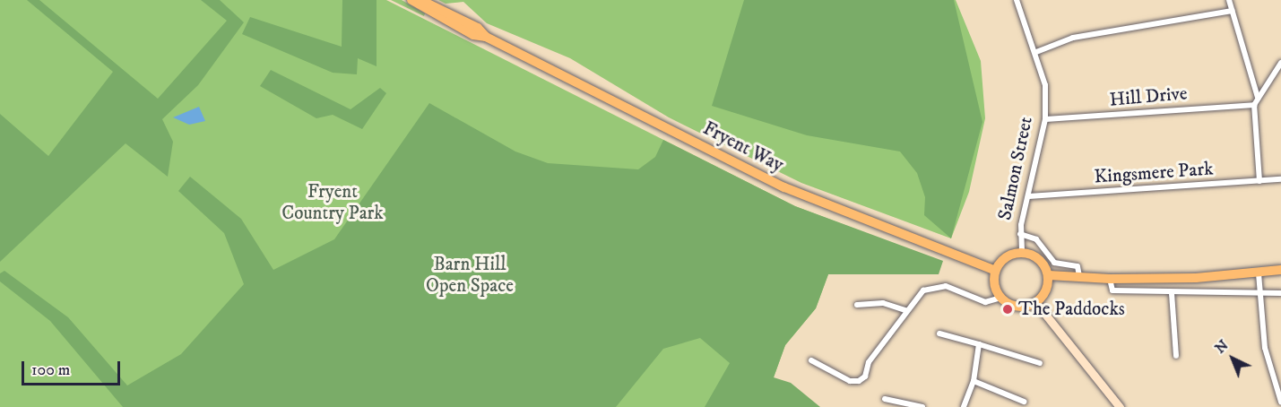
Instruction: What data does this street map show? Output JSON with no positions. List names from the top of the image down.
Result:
{
  "streets": {
    "main road": ["Fryent Way"],
    "street": ["Hill Drive", "Salmon Street", "Kingsmere Park"]
  },
  "crossings": [
    ["Hill Drive", "Salmon Street"],
    ["Fryent Way", "Salmon Street"],
    ["Salmon Street", "Kingsmere Park"]
  ],
  "parks": ["Fryent Country Park", "Barn Hill Open Space"],
  "places": ["The Paddocks"],
  "scale_bar": "100 m",
  "north": "top left"
}
